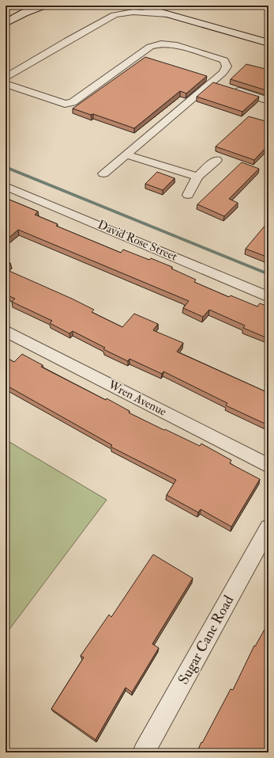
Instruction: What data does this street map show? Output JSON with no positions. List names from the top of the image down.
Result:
{
  "streets": {
    "street": ["David Rose Street", "Wren Avenue", "Sugar Cane Road"]
  }
}
